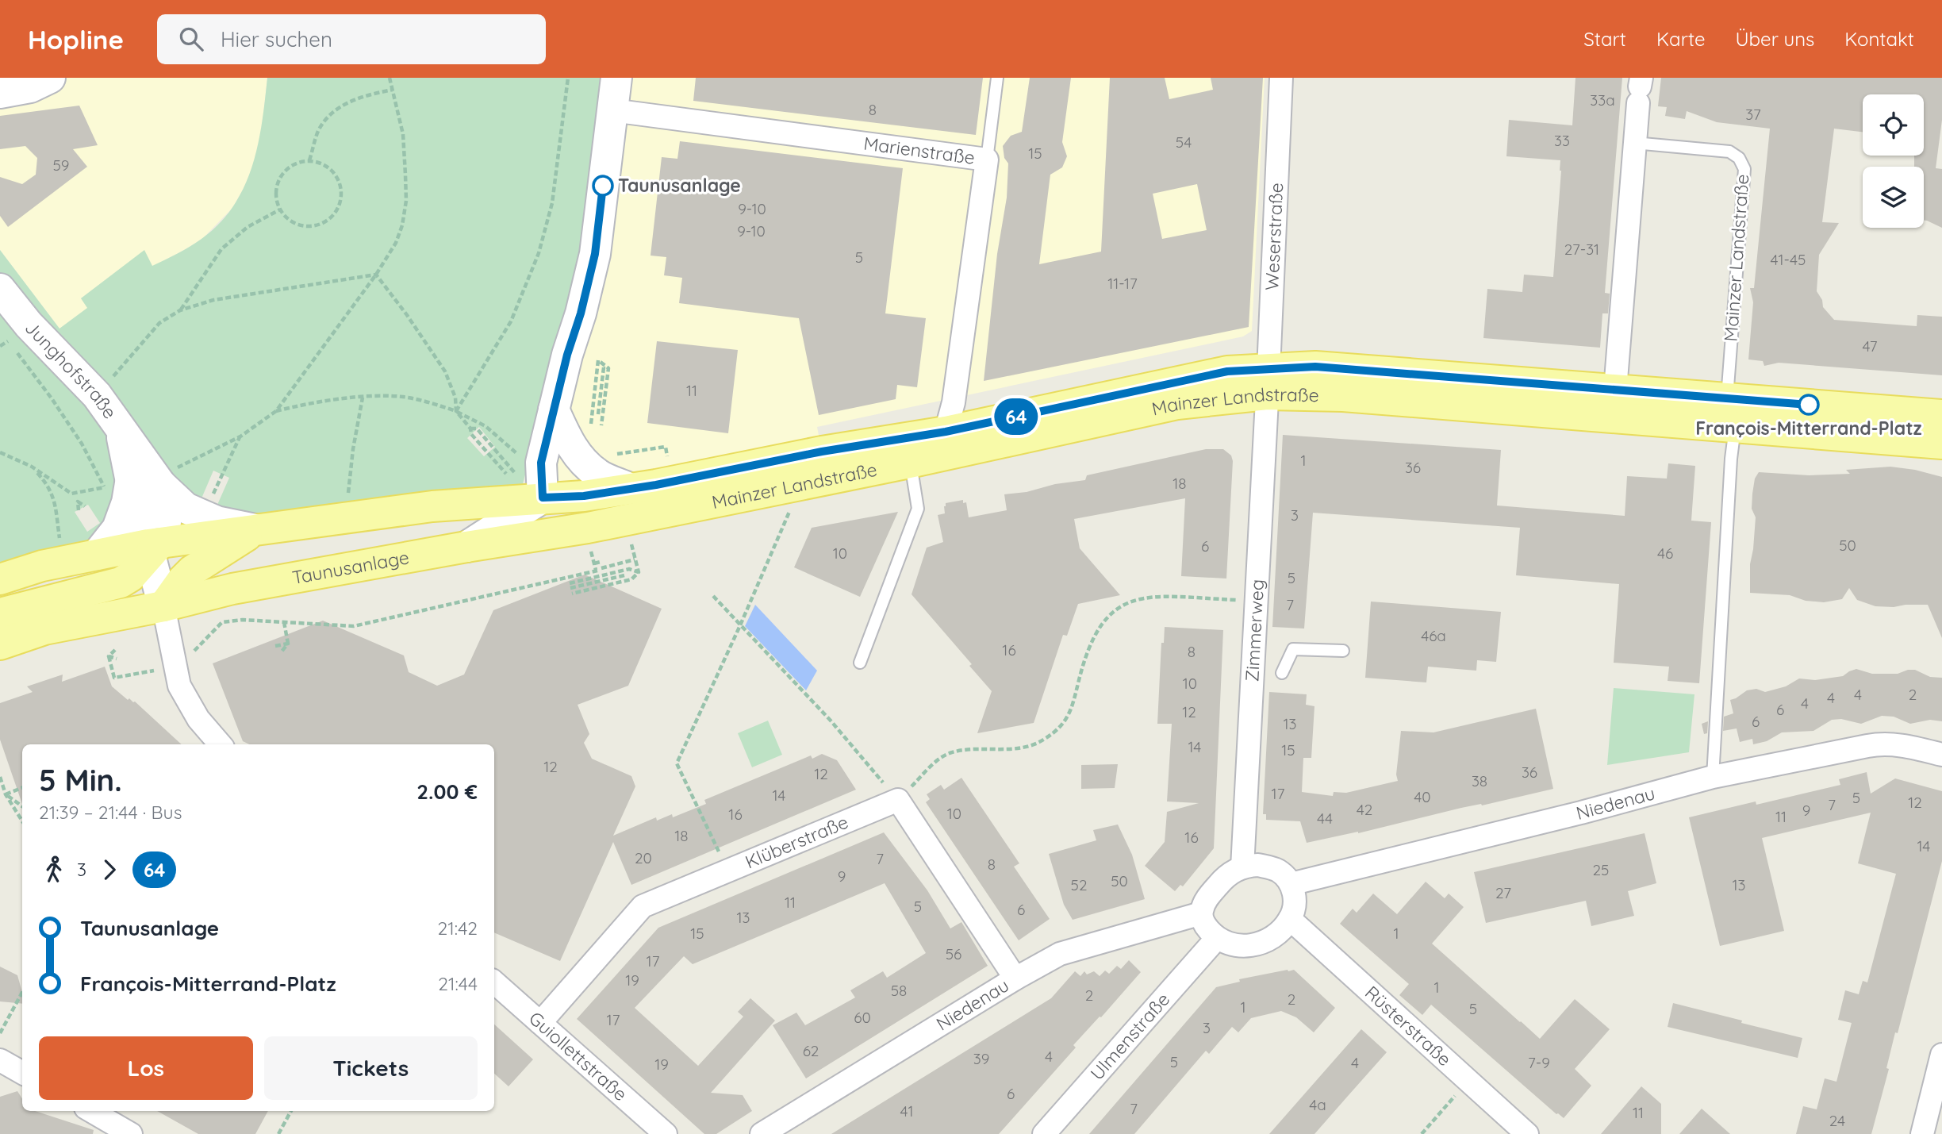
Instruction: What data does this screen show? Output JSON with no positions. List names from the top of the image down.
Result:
{
  "streets": {
    "main road": ["Mainzer Landstraße", "Junghofstraße", "Taunusanlage"],
    "street": [
      "Marienstraße",
      "Weserstraße",
      "Zimmerweg",
      "Niedenau",
      "Klüberstraße",
      "Rüsterstraße",
      "Ulmenstraße",
      "Guiollettstraße"
    ]
  },
  "crossings": [
    ["Marienstraße", "Mainzer Landstraße"],
    ["Weserstraße", "Mainzer Landstraße"],
    ["Weserstraße", "Zimmerweg"],
    ["Mainzer Landstraße", "Taunusanlage"],
    ["Mainzer Landstraße", "Zimmerweg"],
    ["Zimmerweg", "Niedenau"],
    ["Zimmerweg", "Rüsterstraße"],
    ["Zimmerweg", "Ulmenstraße"],
    ["Niedenau", "Rüsterstraße"],
    ["Niedenau", "Ulmenstraße"],
    ["Klüberstraße", "Guiollettstraße"],
    ["Rüsterstraße", "Ulmenstraße"]
  ],
  "places": ["Taunusanlage", "François-Mitterrand-Platz"],
  "lines": ["bus line 64"],
  "house_numbers": [
    "33a",
    "8",
    "37",
    "33",
    "54",
    "15",
    "59",
    "9-10",
    "9-10",
    "27-31",
    "5",
    "41-45",
    "11-17",
    "47",
    "11",
    "1",
    "36",
    "18",
    "3",
    "50",
    "6",
    "10",
    "46",
    "5",
    "7",
    "46a",
    "16",
    "8",
    "10",
    "4",
    "2",
    "4",
    "4",
    "6",
    "12",
    "6",
    "13",
    "14",
    "15",
    "12",
    "36",
    "12",
    "38",
    "17",
    "14",
    "40",
    "5",
    "12",
    "7",
    "42",
    "9",
    "10",
    "16",
    "11",
    "44",
    "18",
    "16",
    "14",
    "20",
    "7",
    "8",
    "25",
    "9",
    "50",
    "52",
    "13",
    "27",
    "11",
    "5",
    "6",
    "13",
    "15",
    "1",
    "56",
    "17",
    "19",
    "1",
    "58",
    "2",
    "2",
    "1",
    "5",
    "60",
    "17",
    "3",
    "62",
    "4",
    "39",
    "5",
    "4",
    "7-9",
    "19",
    "6",
    "4a",
    "7",
    "41",
    "11",
    "24"
  ],
  "page": {
    "header": "Hopline",
    "search": "Hier suchen",
    "nav": [
      "Start",
      "Karte",
      "Über uns",
      "Kontakt"
    ],
    "on_map": "64",
    "heading": ["5 Min.", "21:39 – 21:44 · Bus", "2.00 €"],
    "legs": ["3", "64"],
    "list": [
      {
        "name": "Taunusanlage",
        "value": "21:42"
      },
      {
        "name": "François-Mitterrand-Platz",
        "value": "21:44"
      }
    ],
    "buttons": ["Los", "Tickets"]
  }
}
